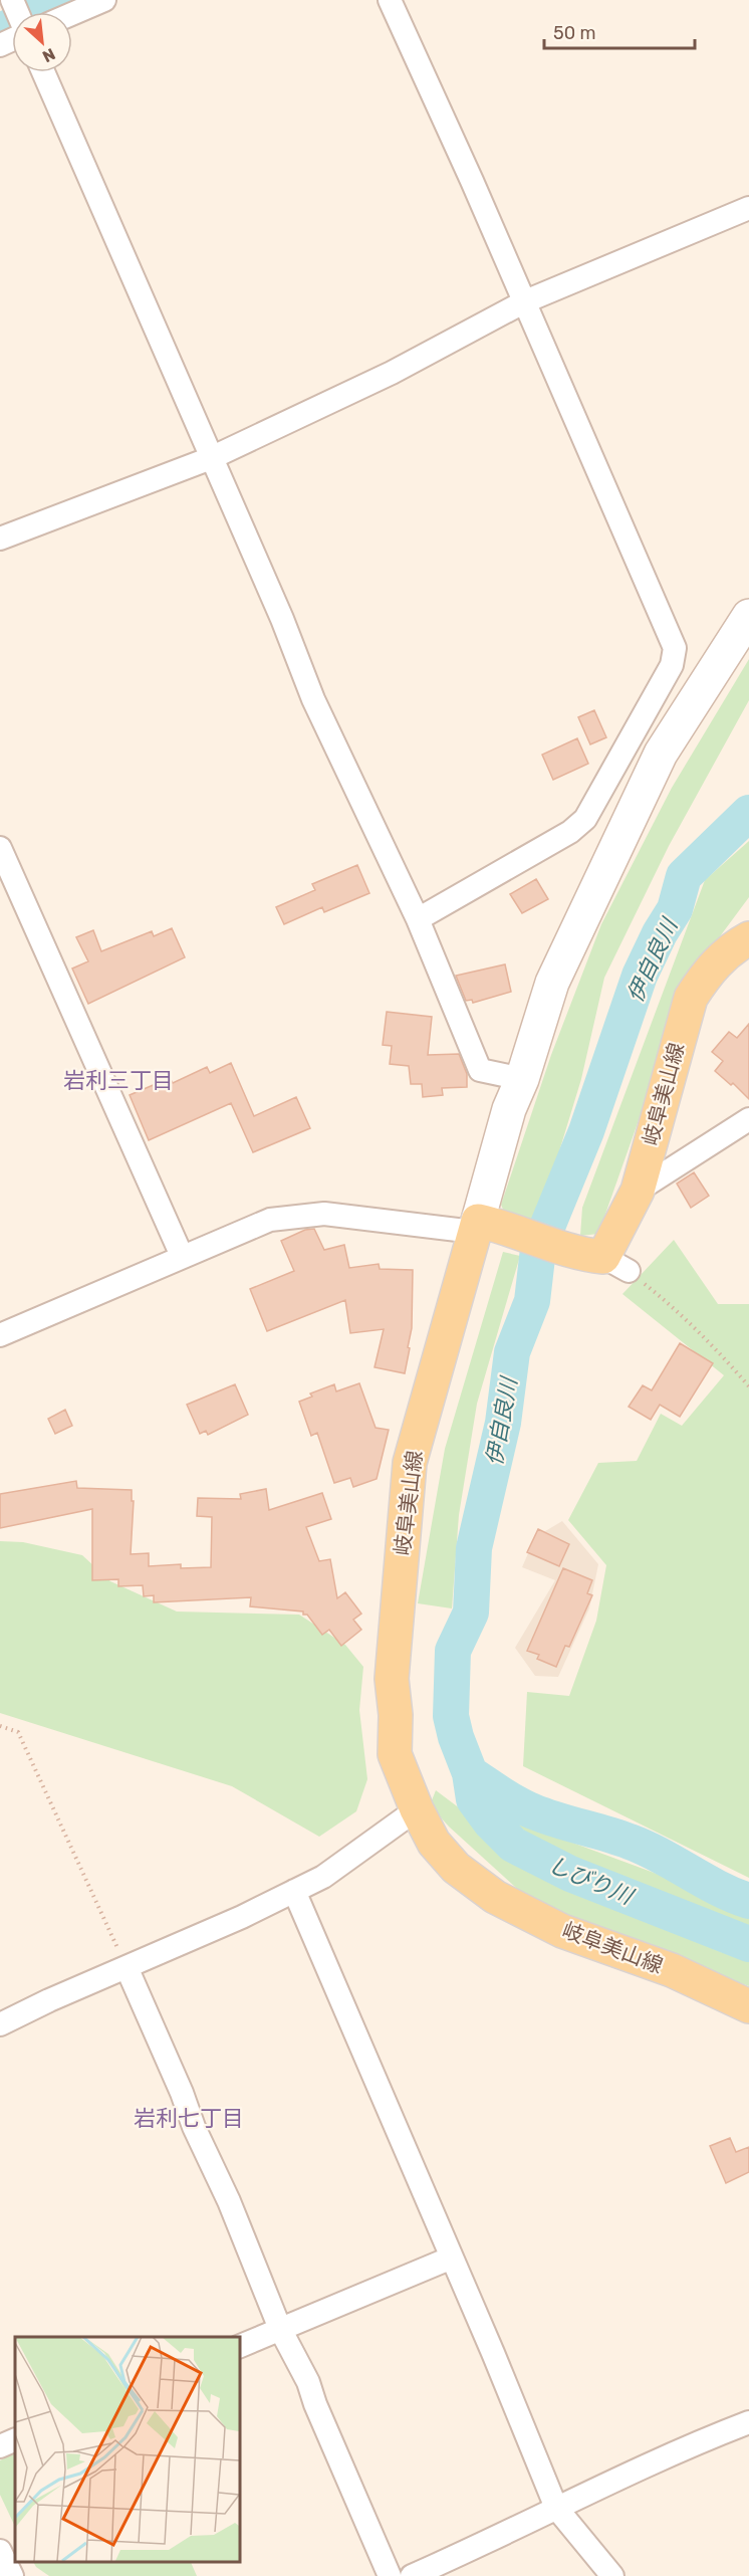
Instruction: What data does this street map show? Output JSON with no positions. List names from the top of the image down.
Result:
{
  "streets": {
    "main road": ["岐阜美山線"]
  },
  "districts": ["岩利三丁目", "岩利七丁目"],
  "water": ["伊自良川", "しびり川"],
  "scale_bar": "50 m",
  "north": "bottom right"
}
